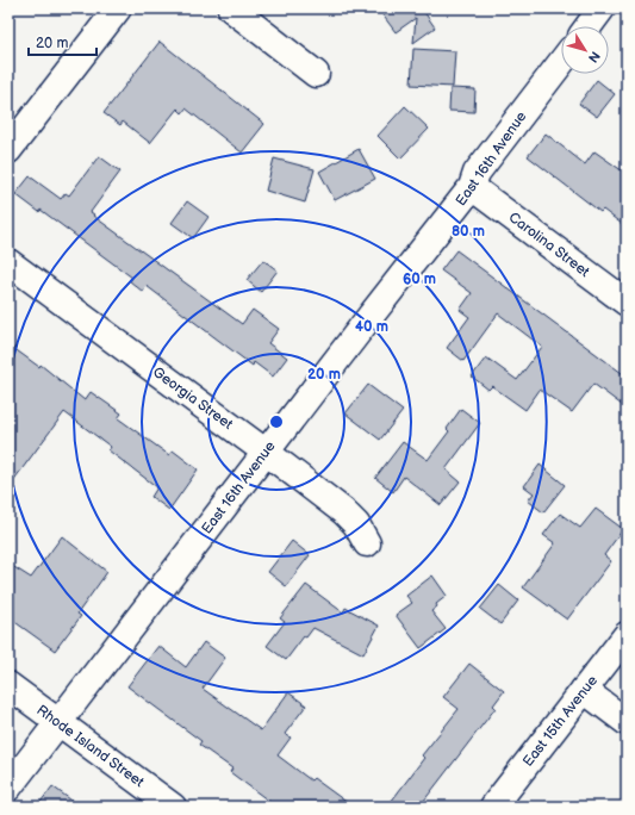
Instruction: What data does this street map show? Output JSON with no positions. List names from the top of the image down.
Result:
{
  "streets": {
    "street": [
      "East 16th Avenue",
      "Carolina Street",
      "Georgia Street",
      "East 15th Avenue",
      "Rhode Island Street"
    ]
  },
  "crossings": [
    ["East 16th Avenue", "Carolina Street"],
    ["East 16th Avenue", "Georgia Street"],
    ["East 16th Avenue", "Rhode Island Street"]
  ],
  "scale_bar": "20 m",
  "north": "bottom right",
  "rings": [
    "80 m",
    "60 m",
    "40 m",
    "20 m"
  ]
}
